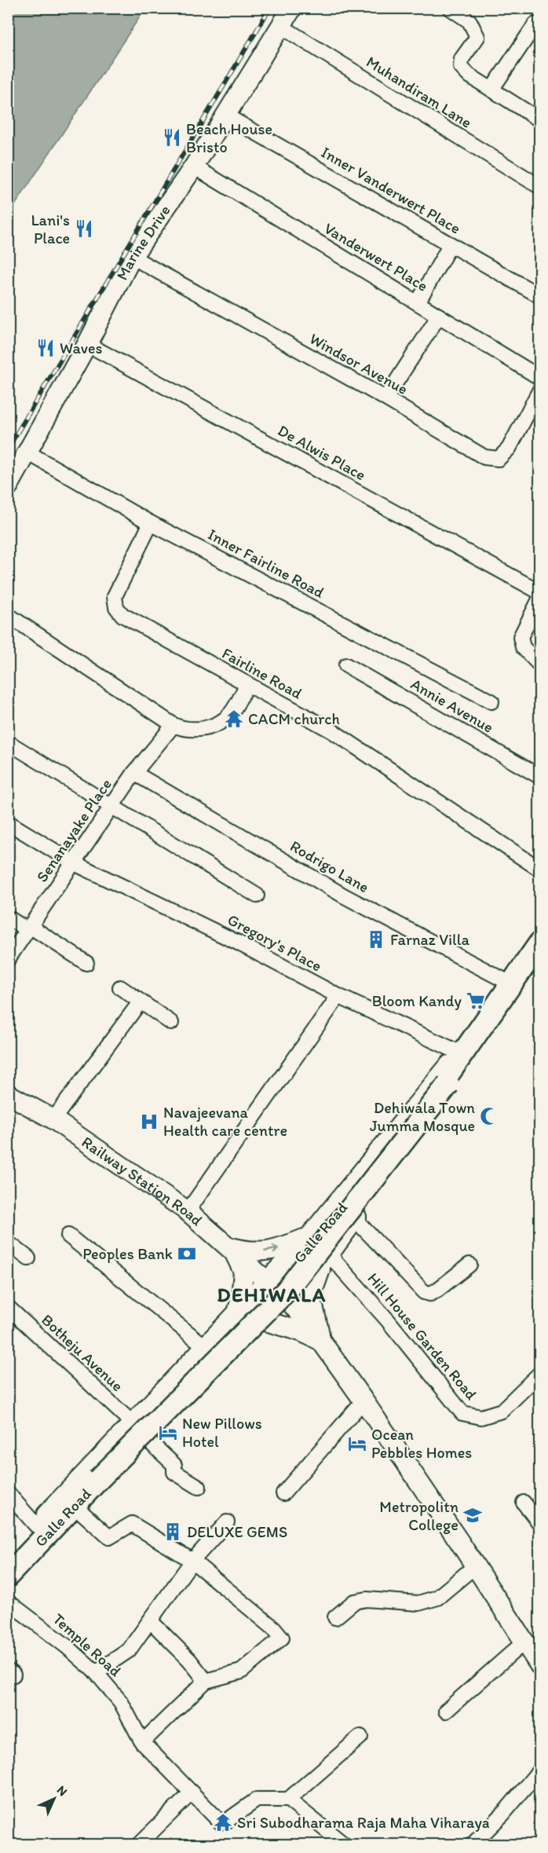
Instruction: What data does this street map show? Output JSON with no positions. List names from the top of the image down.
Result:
{
  "streets": {
    "highway": ["Galle Road"],
    "main road": ["Marine Drive", "Railway Station Road"],
    "street": [
      "Muhandiram Lane",
      "Inner Vanderwert Place",
      "Vanderwert Place",
      "Windsor Avenue",
      "De Alwis Place",
      "Inner Fairline Road",
      "Fairline Road",
      "Annie Avenue",
      "Senanayake Place",
      "Rodrigo Lane",
      "Gregory's Place",
      "Hill House Garden Road",
      "Botheju Avenue",
      "Temple Road"
    ]
  },
  "crossings": [
    ["Muhandiram Lane", "Marine Drive"],
    ["Inner Vanderwert Place", "Marine Drive"],
    ["Marine Drive", "Vanderwert Place"],
    ["Marine Drive", "Windsor Avenue"],
    ["Marine Drive", "De Alwis Place"],
    ["Marine Drive", "Inner Fairline Road"],
    ["Inner Fairline Road", "Fairline Road"],
    ["Senanayake Place", "Rodrigo Lane"],
    ["Senanayake Place", "Gregory's Place"],
    ["Rodrigo Lane", "Galle Road"],
    ["Gregory's Place", "Galle Road"]
  ],
  "districts": ["DEHIWALA"],
  "places": {
    "restaurant": ["Beach House Bristo", "Lani's Place", "Waves"],
    "temple": ["CACM church", "Sri Subodharama Raja Maha Viharaya"],
    "building": ["Farnaz Villa", "DELUXE GEMS"],
    "supermarket": ["Bloom Kandy"],
    "mosque": ["Dehiwala Town Jumma Mosque"],
    "hospital": ["Navajeevana Health care centre"],
    "bank": ["Peoples Bank"],
    "hotel": ["New Pillows Hotel", "Ocean Pebbles Homes"],
    "school or university": ["Metropolitn College"]
  },
  "north": "top right"
}
